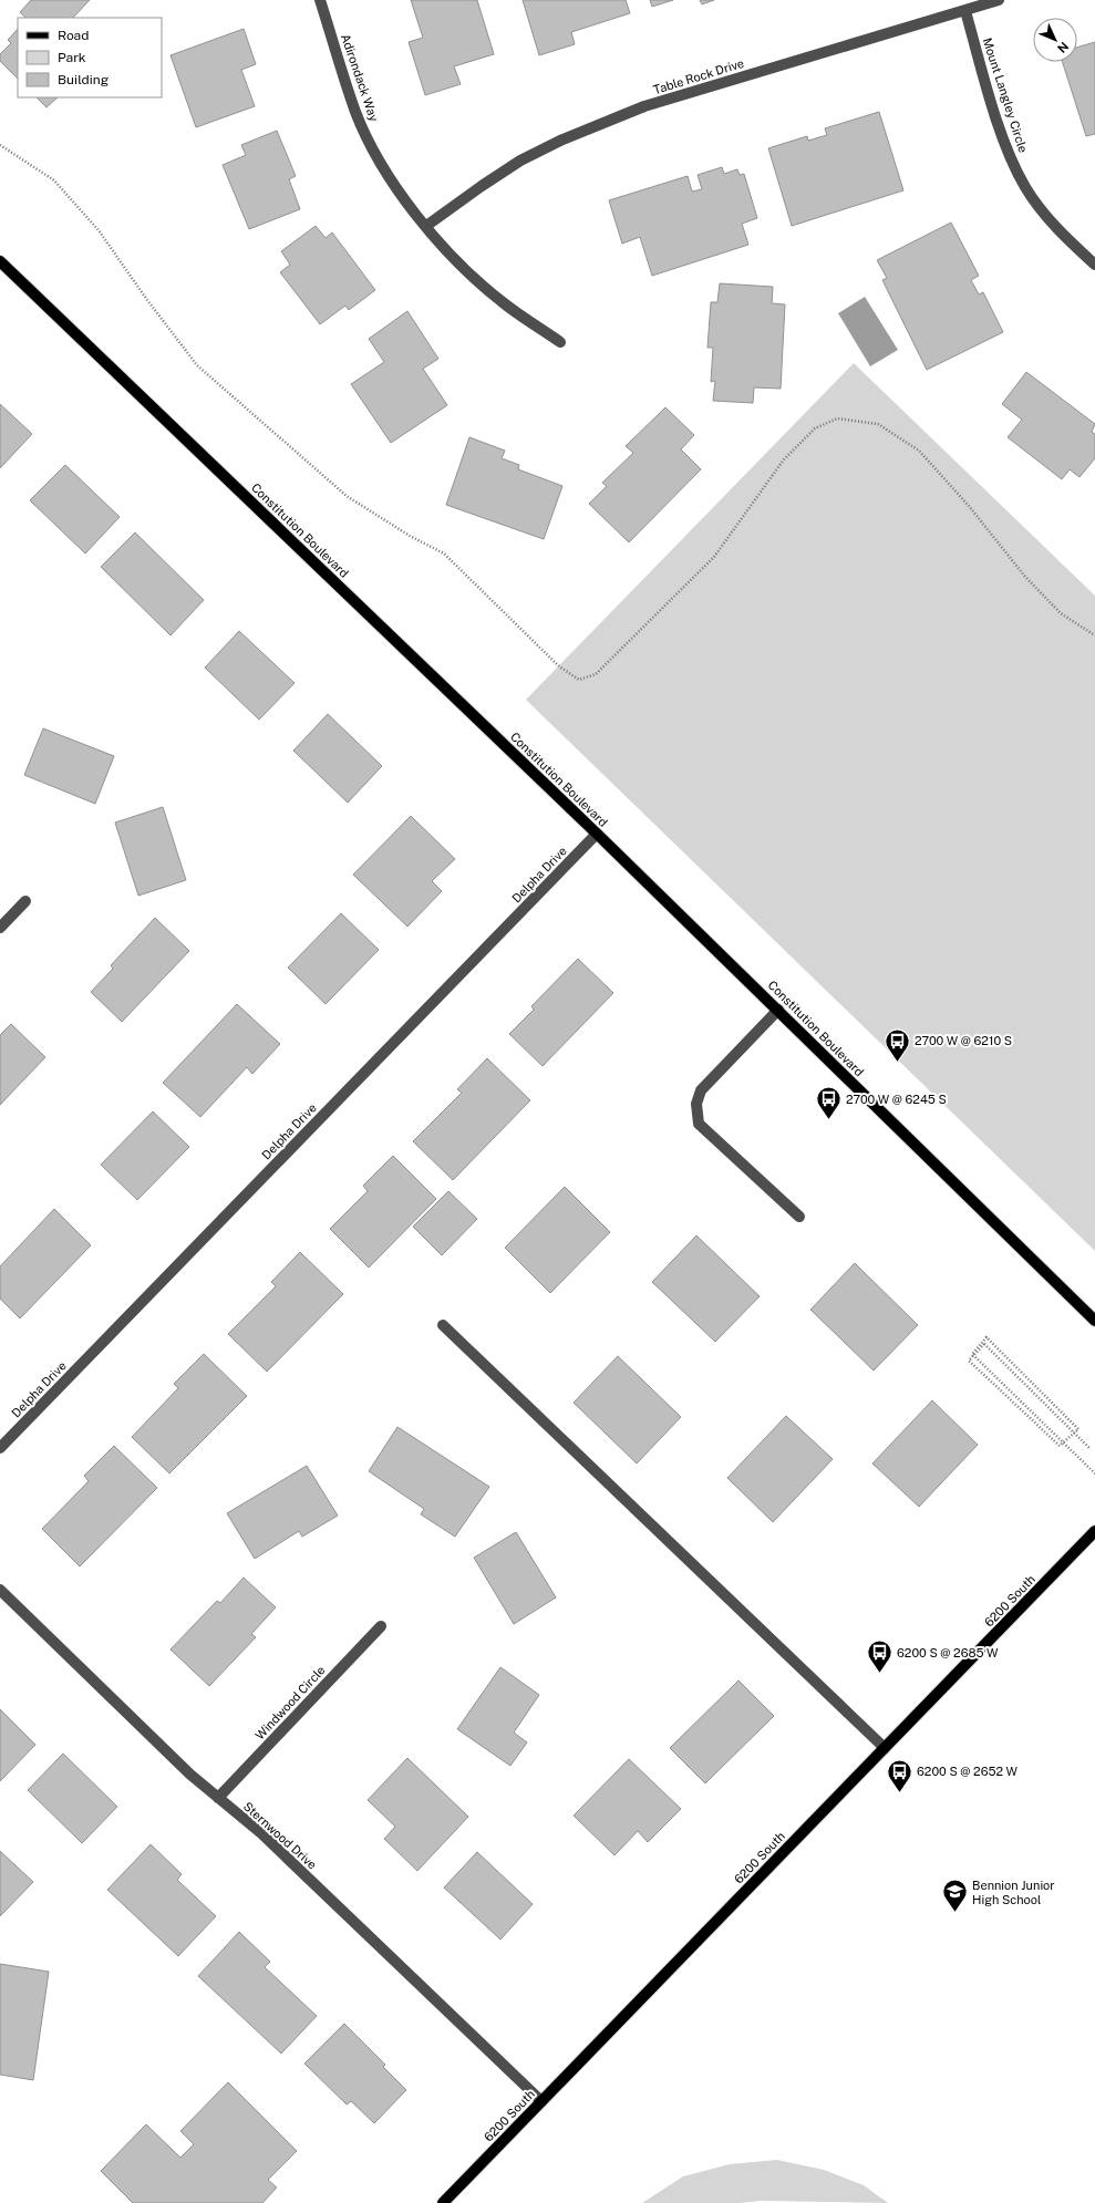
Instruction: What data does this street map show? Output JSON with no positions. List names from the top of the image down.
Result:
{
  "streets": {
    "main road": ["Constitution Boulevard", "6200 South"],
    "street": [
      "Table Rock Drive",
      "Adirondack Way",
      "Mount Langley Circle",
      "Delpha Drive",
      "Windwood Circle",
      "Sternwood Drive"
    ]
  },
  "crossings": [
    ["Table Rock Drive", "Adirondack Way"],
    ["Table Rock Drive", "Mount Langley Circle"],
    ["Constitution Boulevard", "Delpha Drive"],
    ["6200 South", "Sternwood Drive"],
    ["Windwood Circle", "Sternwood Drive"]
  ],
  "places": {
    "bus stop": [
      "2700 W @ 6210 S",
      "2700 W @ 6245 S",
      "6200 S @ 2685 W",
      "6200 S @ 2652 W"
    ],
    "school or university": ["Bennion Junior High School"]
  },
  "legend": ["Road", "Park", "Building"],
  "north": "bottom right"
}
